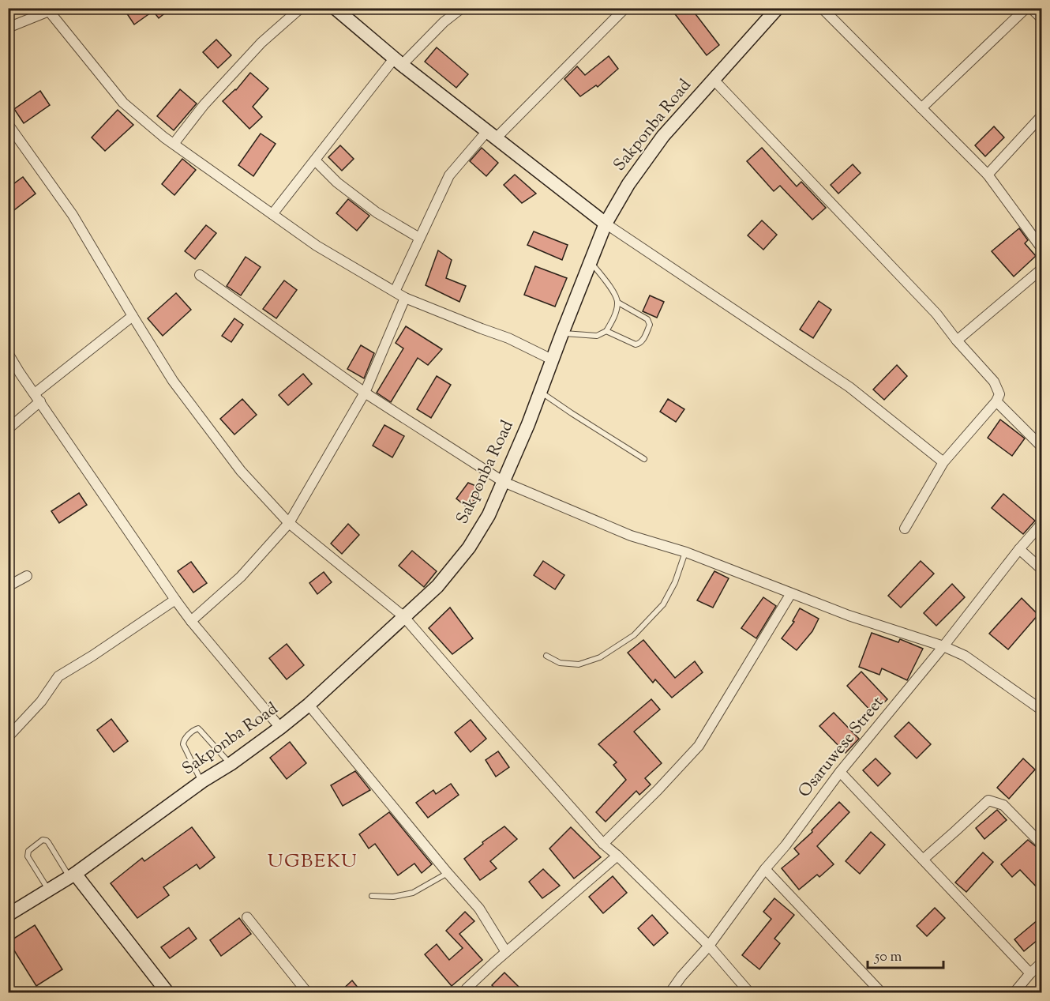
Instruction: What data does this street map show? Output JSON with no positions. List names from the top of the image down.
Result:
{
  "streets": {
    "main road": ["Sakponba Road"],
    "street": ["Osaruwese Street"]
  },
  "districts": ["UGBEKU"],
  "scale_bar": "50 m"
}
